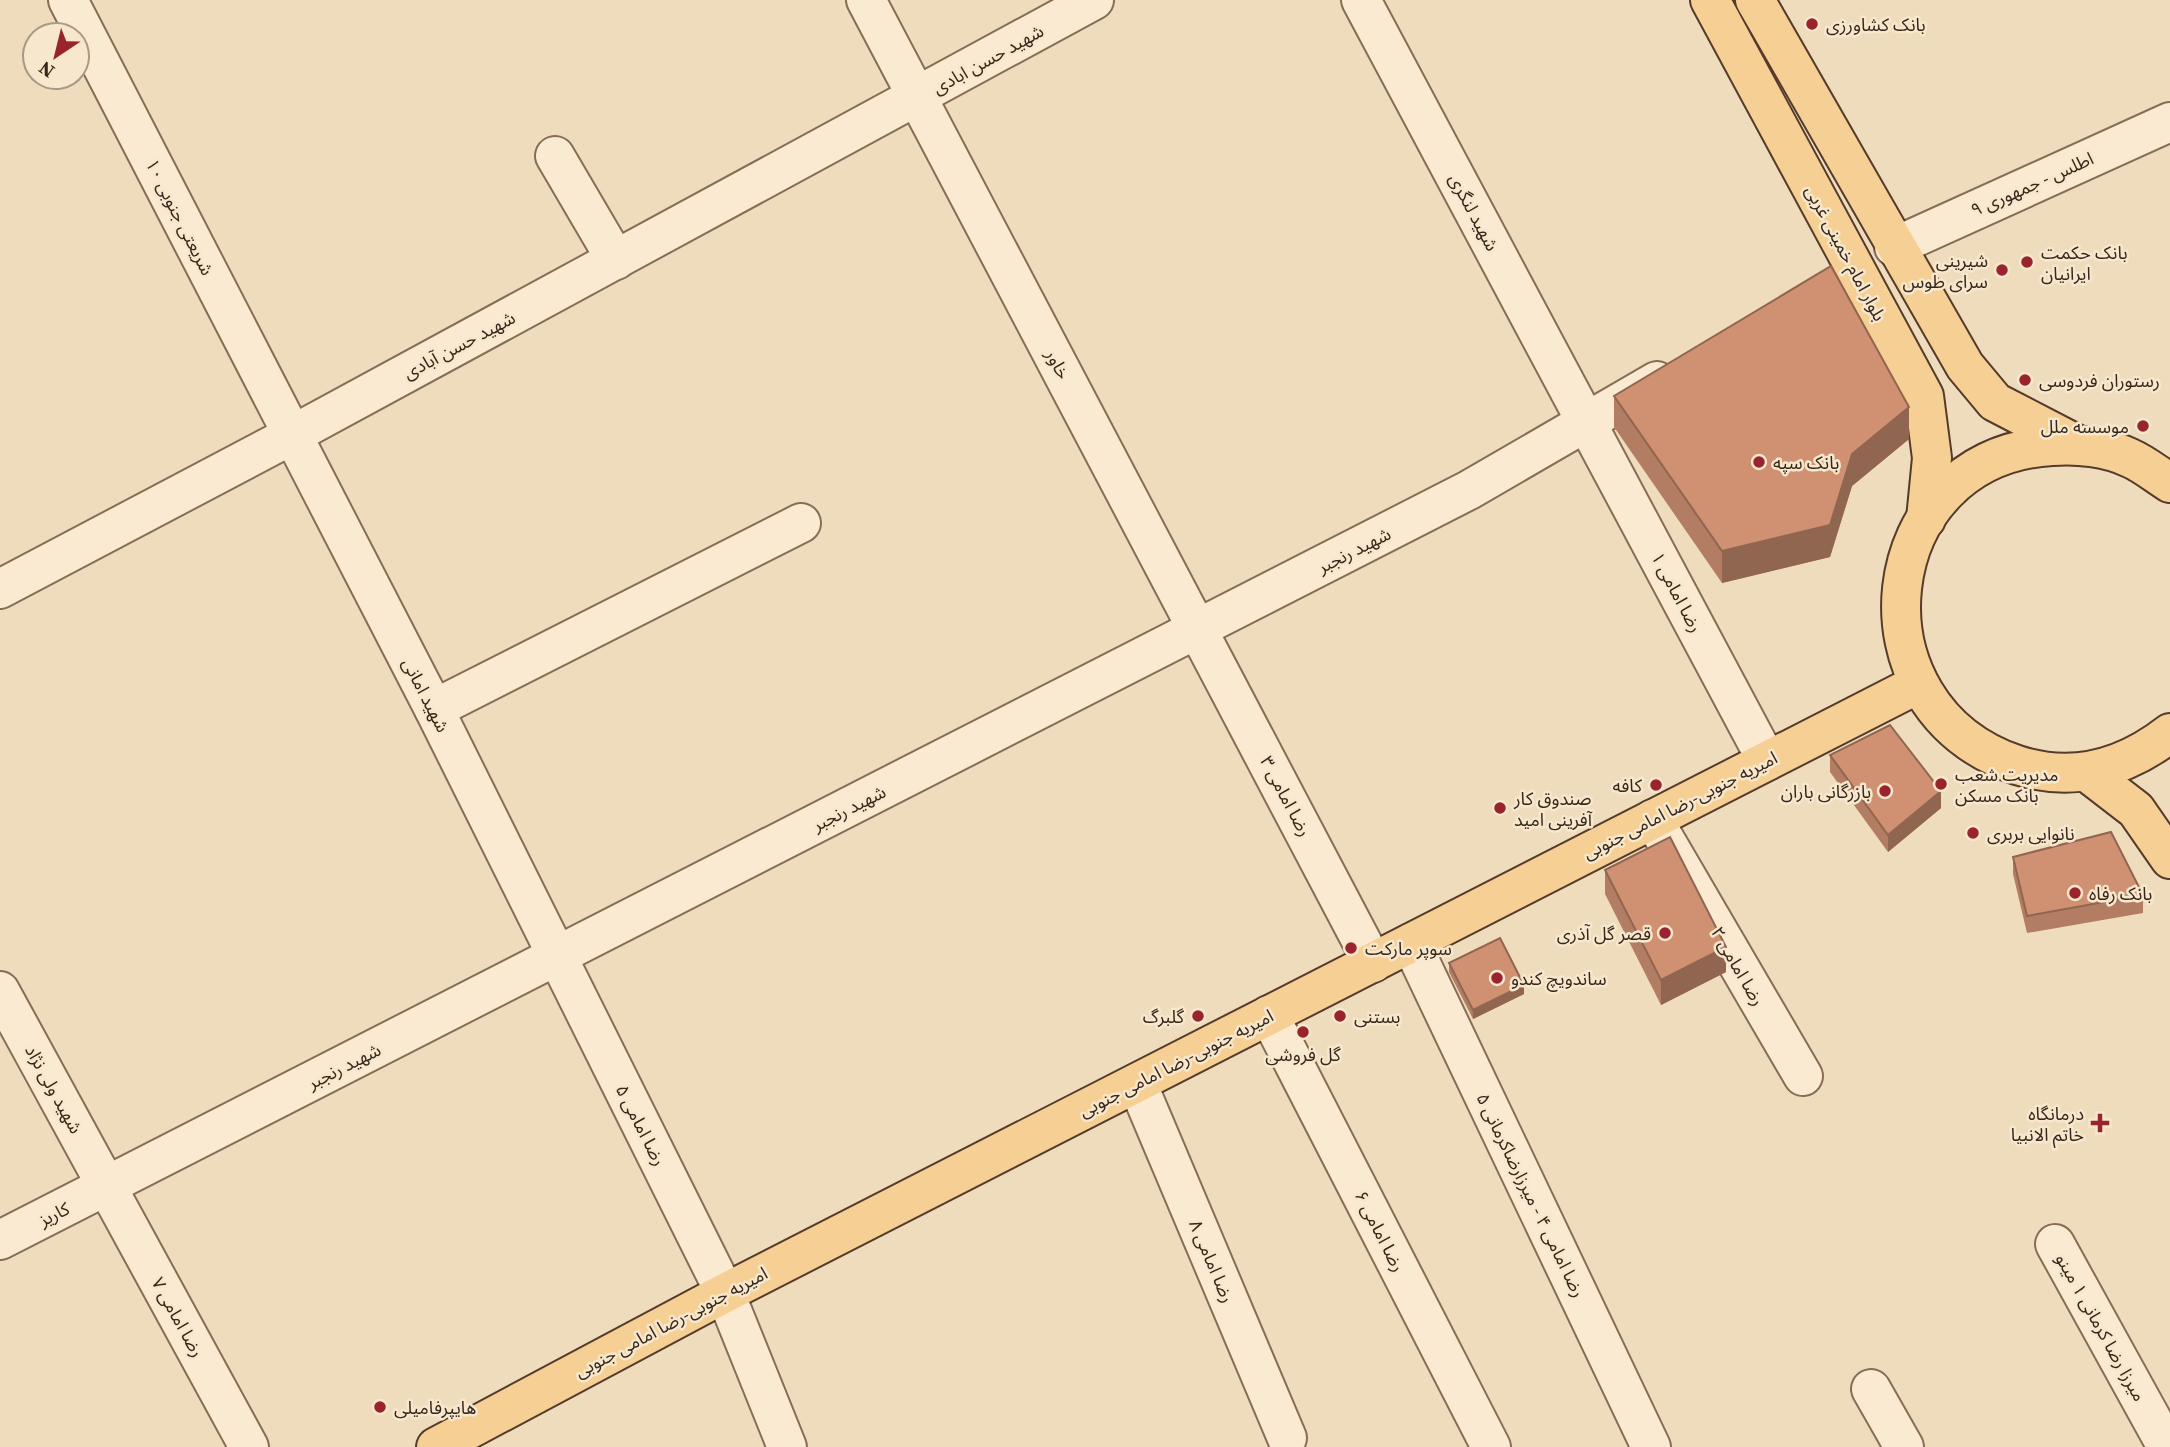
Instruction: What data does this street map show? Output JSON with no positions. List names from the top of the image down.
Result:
{
  "streets": {
    "main road": ["بلوار امام خمینی غربی", "امیریه جنوبی-رضا امامی جنوبی"],
    "street": [
      "شهید حسن ابادی",
      "اطلس - جمهوری ۹",
      "شهید لنگری",
      "شریعتی جنوبی ۱۰",
      "شهید حسن آبادی",
      "خاور",
      "شهید رنجبر",
      "رضا امامی ۱",
      "شهید امانی",
      "رضا امامی ۳",
      "رضا امامی ۲",
      "شهید ولی نژاد",
      "رضا امامی ۵",
      "رضا امامی ۴ - میرزارضاکرمانی ۵",
      "کاریز",
      "رضا امامی ۶",
      "رضا امامی ۸",
      "رضا امامی ۷",
      "میرزا رضا کرمانی ۱ مینو"
    ]
  },
  "crossings": [
    ["شهید حسن ابادی", "شهید حسن آبادی"],
    ["شهید حسن ابادی", "خاور"],
    ["شهید لنگری", "شهید رنجبر"],
    ["شهید لنگری", "رضا امامی ۱"],
    ["شریعتی جنوبی ۱۰", "شهید حسن آبادی"],
    ["شریعتی جنوبی ۱۰", "شهید امانی"],
    ["شهید حسن آبادی", "خاور"],
    ["شهید حسن آبادی", "شهید امانی"],
    ["خاور", "شهید رنجبر"],
    ["خاور", "رضا امامی ۳"],
    ["شهید رنجبر", "رضا امامی ۱"],
    ["شهید رنجبر", "شهید امانی"],
    ["شهید رنجبر", "رضا امامی ۳"],
    ["شهید رنجبر", "شهید ولی نژاد"],
    ["شهید رنجبر", "رضا امامی ۵"],
    ["شهید رنجبر", "کاریز"],
    ["شهید رنجبر", "رضا امامی ۷"],
    ["رضا امامی ۱", "امیریه جنوبی-رضا امامی جنوبی"],
    ["شهید امانی", "رضا امامی ۵"],
    ["رضا امامی ۳", "امیریه جنوبی-رضا امامی جنوبی"],
    ["امیریه جنوبی-رضا امامی جنوبی", "رضا امامی ۲"],
    ["امیریه جنوبی-رضا امامی جنوبی", "رضا امامی ۵"],
    ["امیریه جنوبی-رضا امامی جنوبی", "رضا امامی ۴ - میرزارضاکرمانی ۵"],
    ["امیریه جنوبی-رضا امامی جنوبی", "رضا امامی ۶"],
    ["امیریه جنوبی-رضا امامی جنوبی", "رضا امامی ۸"],
    ["شهید ولی نژاد", "کاریز"],
    ["شهید ولی نژاد", "رضا امامی ۷"],
    ["کاریز", "رضا امامی ۷"]
  ],
  "places": {
    "other": [
      "بانک کشاورزی",
      "بانک حکمت ایرانیان",
      "شیرینی سرای طوس",
      "رستوران فردوسی",
      "موسسه ملل",
      "بانک سپه",
      "مدیریت شعب بانک مسکن",
      "کافه",
      "بازرگانی باران",
      "صندوق کار آفرینی امید",
      "نانوایی بربری",
      "بانک رفاه",
      "قصر گل آذری",
      "سوپر مارکت",
      "ساندویچ کندو",
      "گلبرگ",
      "بستنی",
      "گل فروشی",
      "هایپرفامیلی"
    ],
    "health": ["درمانگاه خاتم الانبیا"]
  },
  "north": "bottom left"
}
